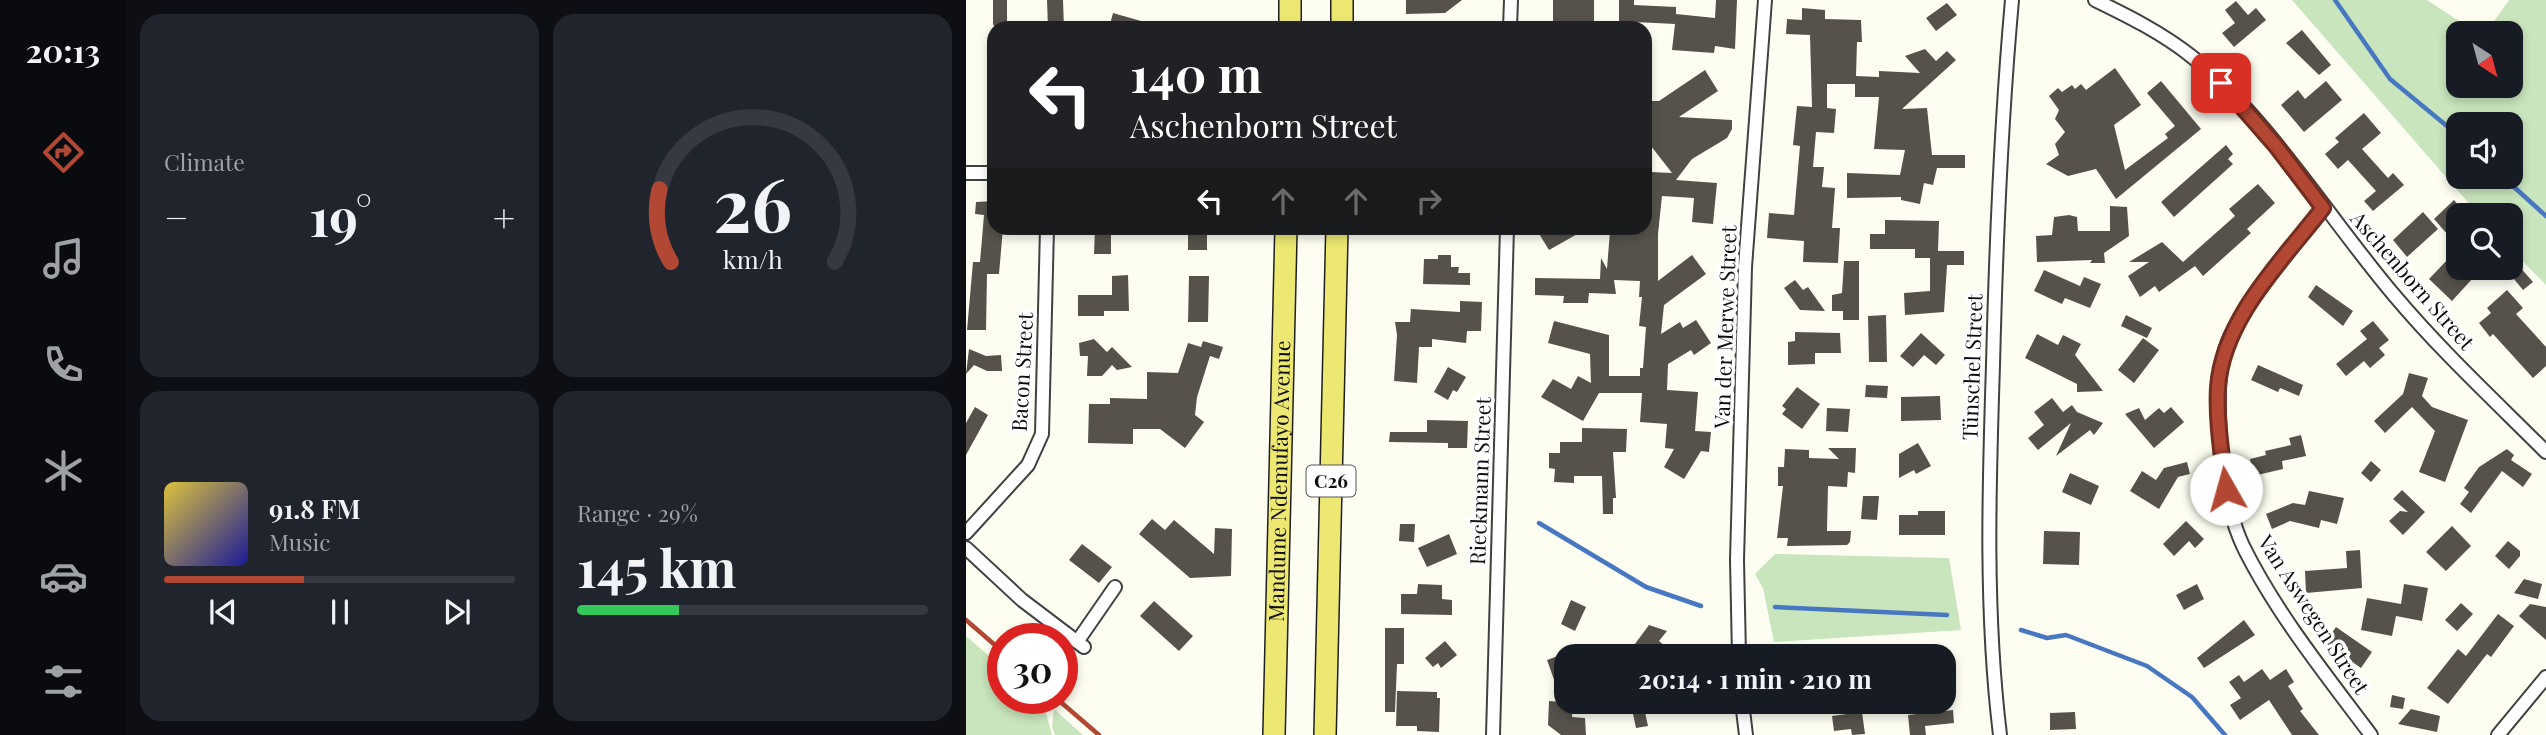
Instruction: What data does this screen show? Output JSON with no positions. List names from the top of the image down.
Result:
{
  "streets": {
    "main road": ["Mandume Ndemufayo Avenue", "C26"],
    "street": [
      "Aschenborn Street",
      "Van der Merwe Street",
      "Tünschel Street",
      "Bacon Street",
      "Rieckmann Street",
      "Van Aswegen Street"
    ]
  },
  "crossings": [
    ["Aschenborn Street", "Van Aswegen Street"]
  ],
  "north": "bottom right",
  "page": {
    "tabs": "20:13",
    "tile": [
      "Climate",
      ["Range · 29%", "145 km"]
    ],
    "turn": ["140 m", "Aschenborn Street"],
    "heat": ["−", "19°", "+"],
    "song": ["91.8 FM", "Music"],
    "limit": "30",
    "trip": "20:14 · 1 min · 210 m",
    "gauge": ["26", "km/h"]
  }
}
